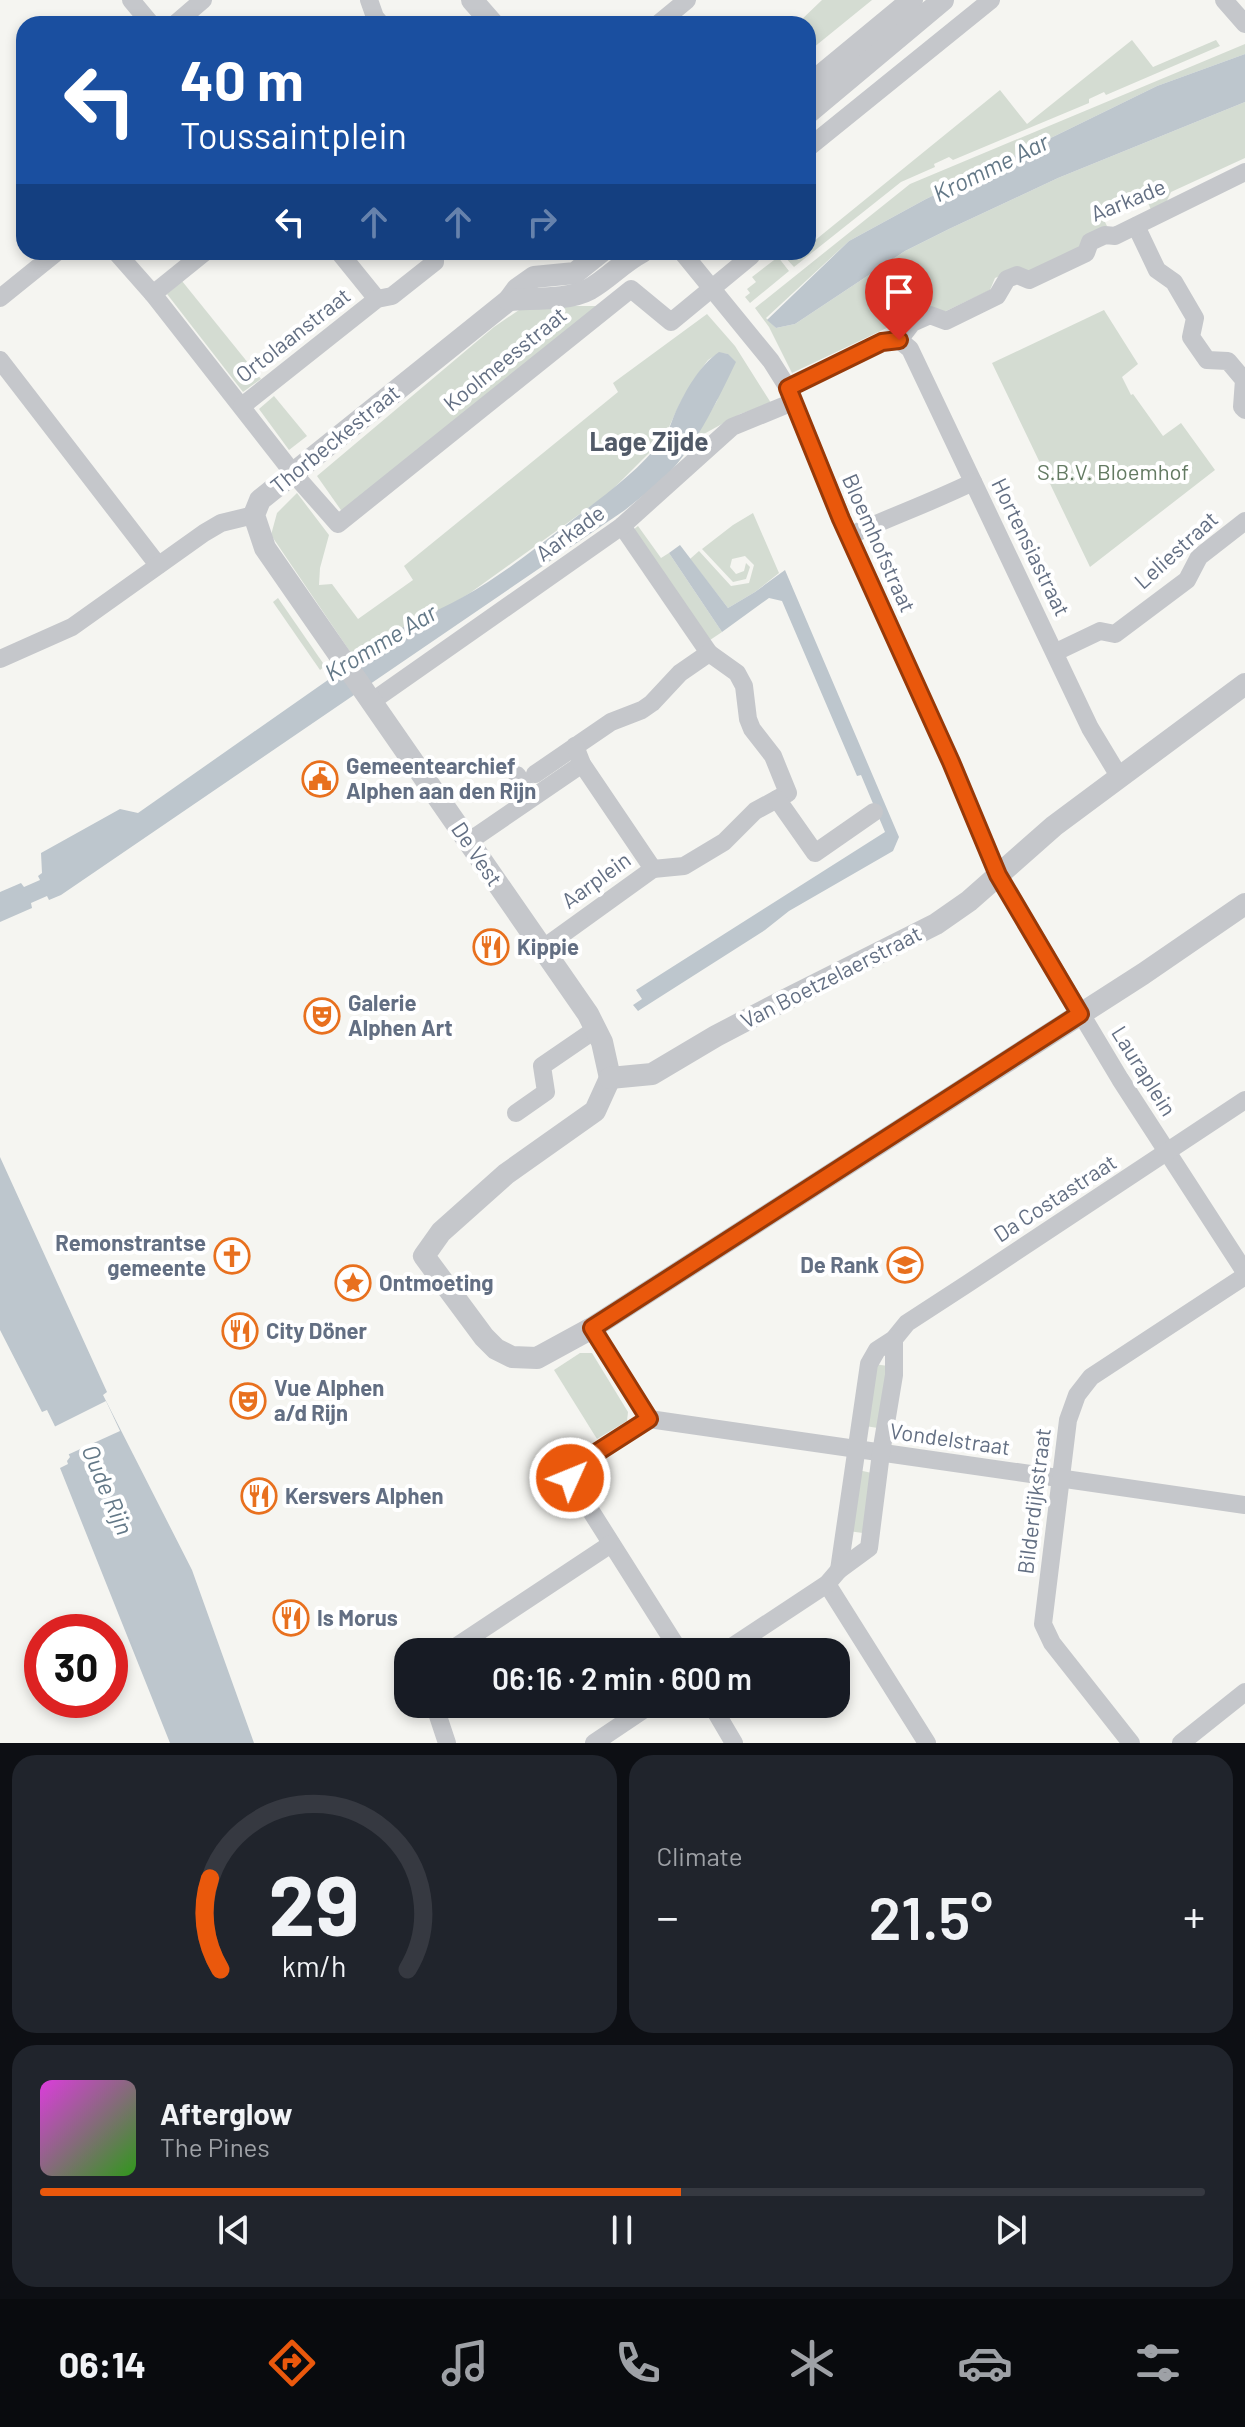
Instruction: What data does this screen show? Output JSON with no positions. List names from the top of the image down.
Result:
{
  "streets": {
    "street": [
      "Aarkade",
      "Ortolaanstraat",
      "Koolmeesstraat",
      "Thorbeckestraat",
      "Bloemhofstraat",
      "Hortensiastraat",
      "Leliestraat",
      "De Vest",
      "Aarplein",
      "Van Boetzelaerstraat",
      "Lauraplein",
      "Da Costastraat",
      "Vondelstraat",
      "Bilderdijkstraat"
    ]
  },
  "crossings": [
    ["Aarkade", "Bloemhofstraat"],
    ["Aarkade", "Hortensiastraat"],
    ["Aarkade", "De Vest"],
    ["Ortolaanstraat", "Koolmeesstraat"],
    ["Ortolaanstraat", "Thorbeckestraat"],
    ["Koolmeesstraat", "Thorbeckestraat"],
    ["Koolmeesstraat", "Bloemhofstraat"],
    ["Thorbeckestraat", "De Vest"],
    ["Bloemhofstraat", "Van Boetzelaerstraat"],
    ["Bloemhofstraat", "Lauraplein"],
    ["Hortensiastraat", "Leliestraat"],
    ["Hortensiastraat", "Van Boetzelaerstraat"],
    ["De Vest", "Aarplein"],
    ["De Vest", "Van Boetzelaerstraat"],
    ["Lauraplein", "Da Costastraat"],
    ["Lauraplein", "Bilderdijkstraat"],
    ["Da Costastraat", "Vondelstraat"],
    ["Vondelstraat", "Bilderdijkstraat"]
  ],
  "districts": ["Lage Zijde"],
  "water": ["Kromme Aar", "Oude Rijn"],
  "parks": ["S.B.V. Bloemhof"],
  "places": {
    "public building": ["Gemeentearchief Alphen aan den Rijn"],
    "restaurant": [
      "Kippie",
      "City Döner",
      "Kersvers Alphen",
      "Is Morus"
    ],
    "theatre": ["Galerie Alphen Art", "Vue Alphen a/d Rijn"],
    "church": ["Remonstrantse gemeente"],
    "school or university": ["De Rank"],
    "place": ["Ontmoeting"]
  },
  "page": {
    "turn": ["40 m", "Toussaintplein"],
    "limit": "30",
    "trip": "06:16 · 2 min · 600 m",
    "tile": "Climate",
    "heat": ["−", "21.5°", "+"],
    "song": ["Afterglow", "The Pines"],
    "tabs": "06:14",
    "gauge": ["29", "km/h"]
  }
}
